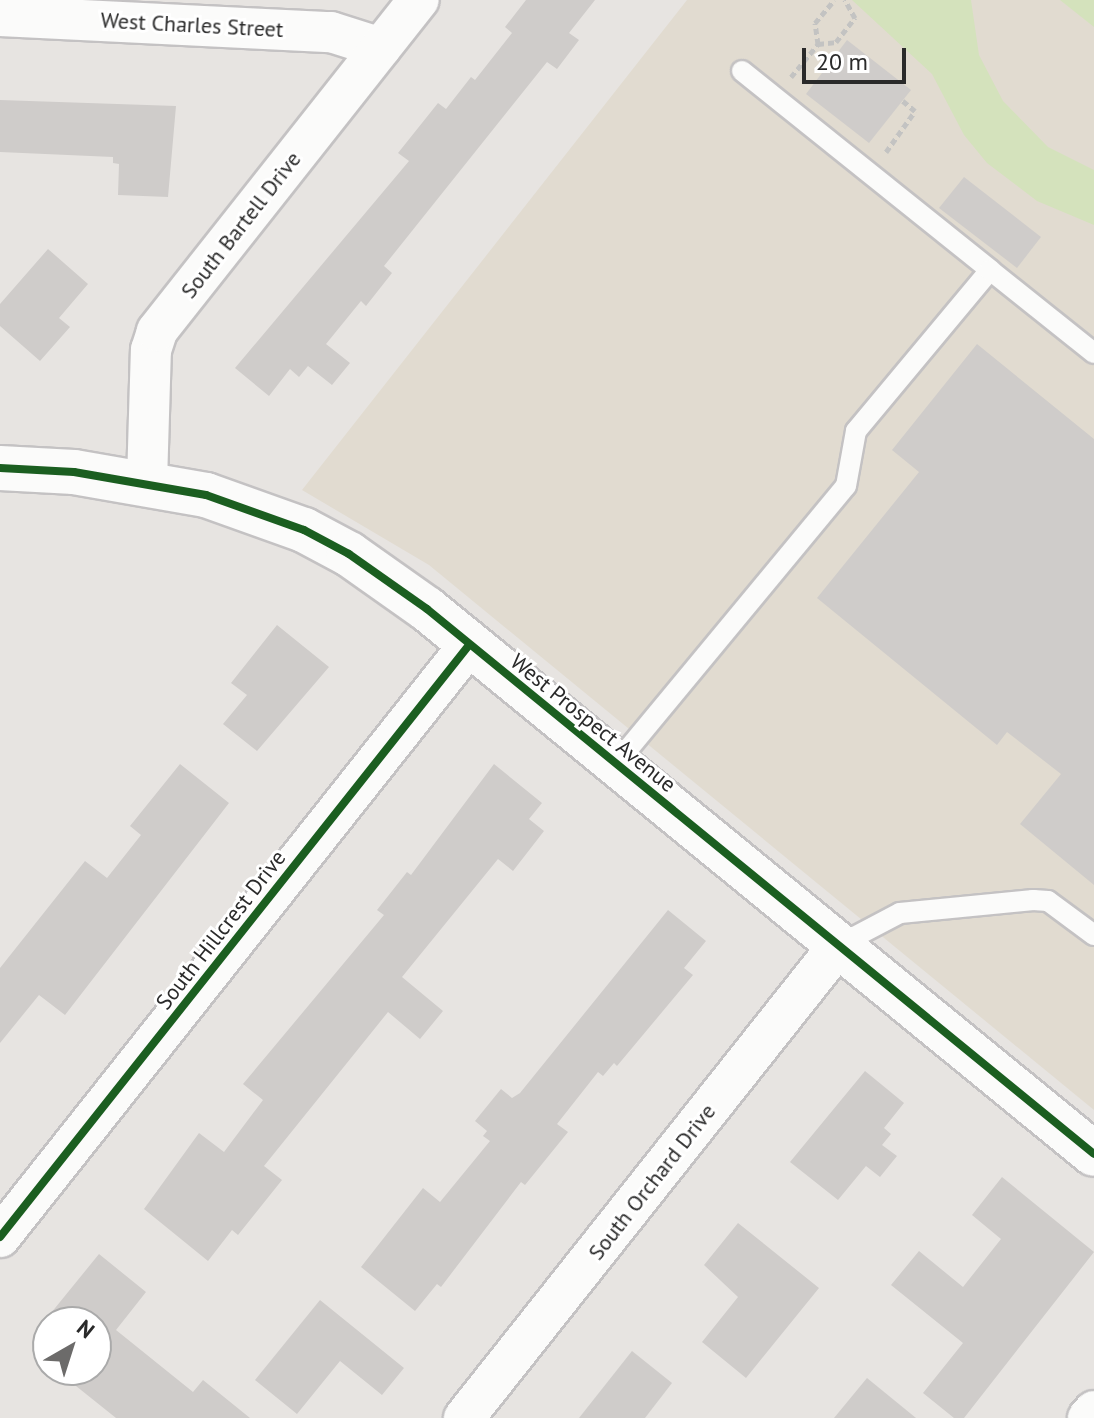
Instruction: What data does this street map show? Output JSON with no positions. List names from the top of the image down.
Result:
{
  "streets": {
    "main road": ["West Prospect Avenue"],
    "street": [
      "West Charles Street",
      "South Bartell Drive",
      "South Hillcrest Drive",
      "South Orchard Drive"
    ]
  },
  "crossings": [
    ["West Charles Street", "South Bartell Drive"],
    ["South Bartell Drive", "West Prospect Avenue"],
    ["West Prospect Avenue", "South Hillcrest Drive"],
    ["West Prospect Avenue", "South Orchard Drive"]
  ],
  "scale_bar": "20 m",
  "north": "top right"
}
